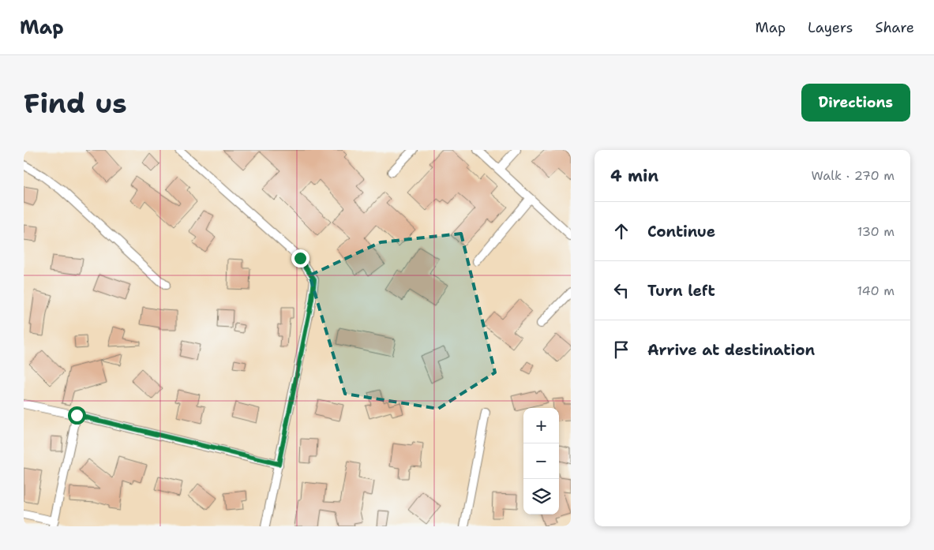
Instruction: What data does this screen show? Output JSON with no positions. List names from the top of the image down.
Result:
{
  "page": {
    "header": "Map",
    "nav": ["Map", "Layers", "Share"],
    "buttons": "Directions",
    "title": "Find us",
    "heading": ["4 min", "Walk · 270 m"],
    "list": [
      ["Continue", "130 m"],
      ["Turn left", "140 m"],
      "Arrive at destination"
    ],
    "map_buttons": ["+", "−"]
  }
}
